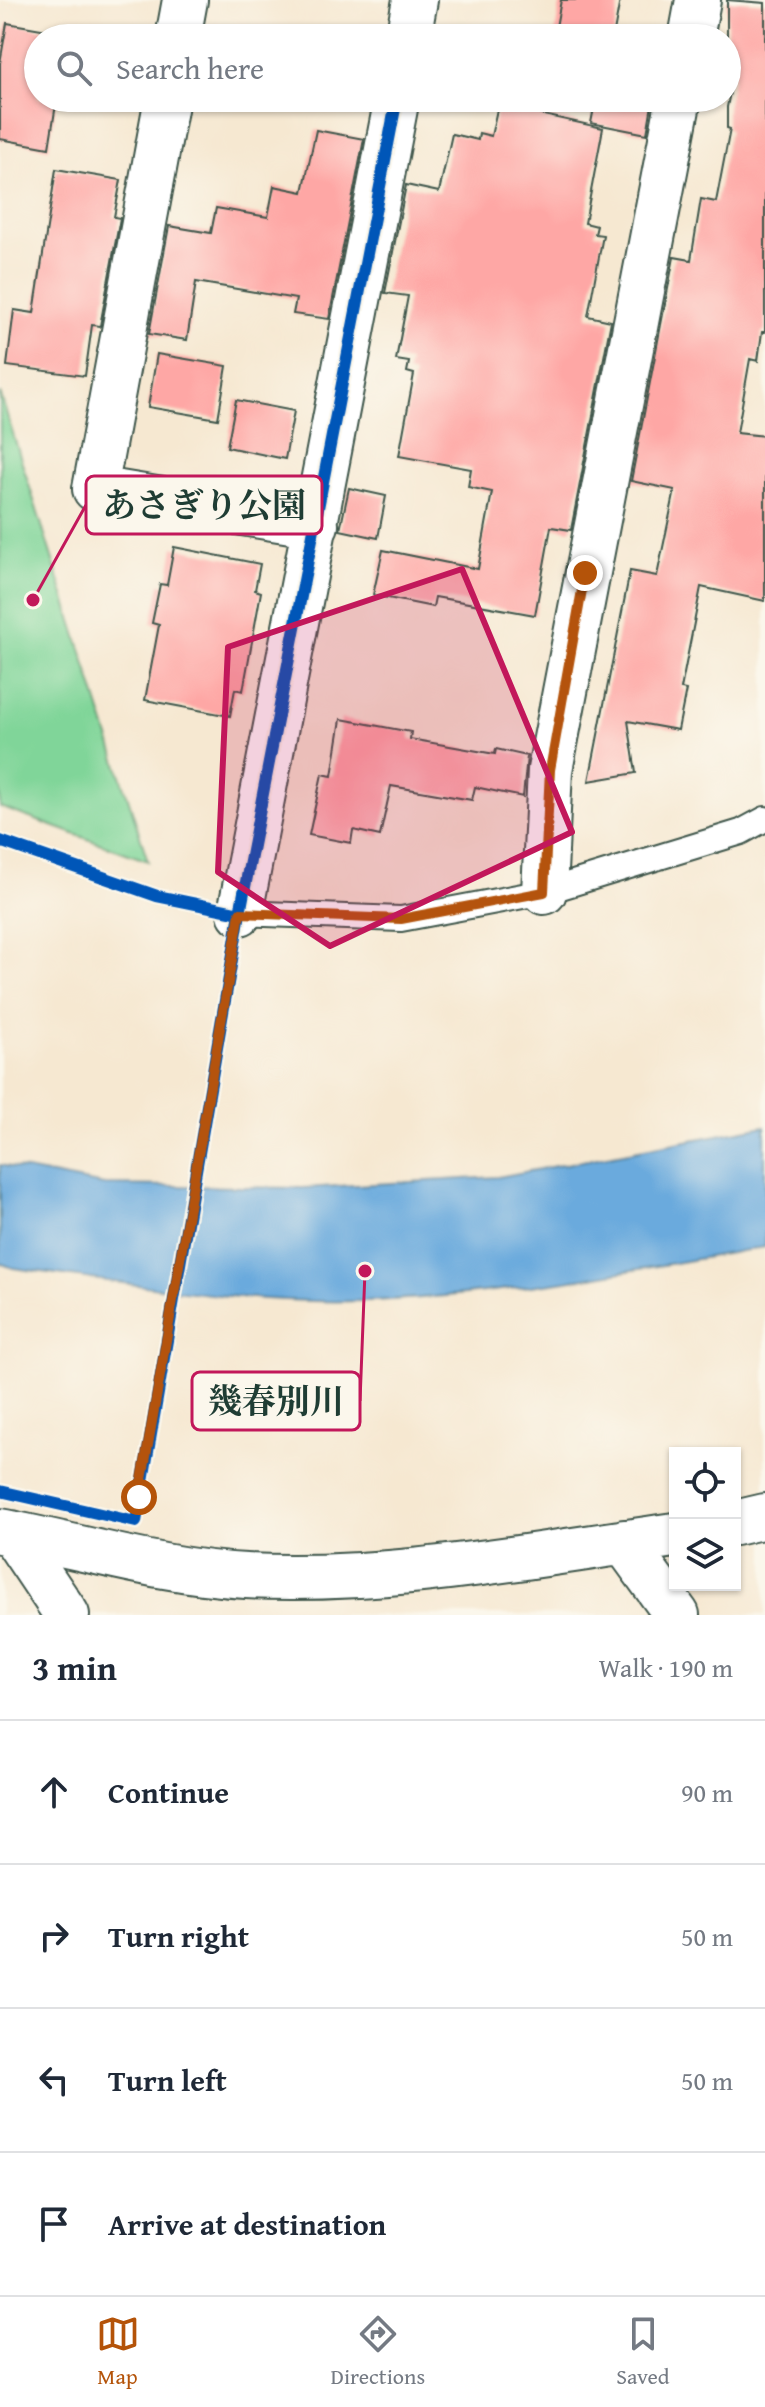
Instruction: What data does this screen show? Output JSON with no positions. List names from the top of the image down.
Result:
{
  "places": ["あさぎり公園", "幾春別川"],
  "page": {
    "search": "Search here",
    "heading": ["3 min", "Walk · 190 m"],
    "list": [
      ["Continue", "90 m"],
      ["Turn right", "50 m"],
      ["Turn left", "50 m"],
      "Arrive at destination"
    ],
    "nav": ["Map", "Directions", "Saved"]
  }
}
